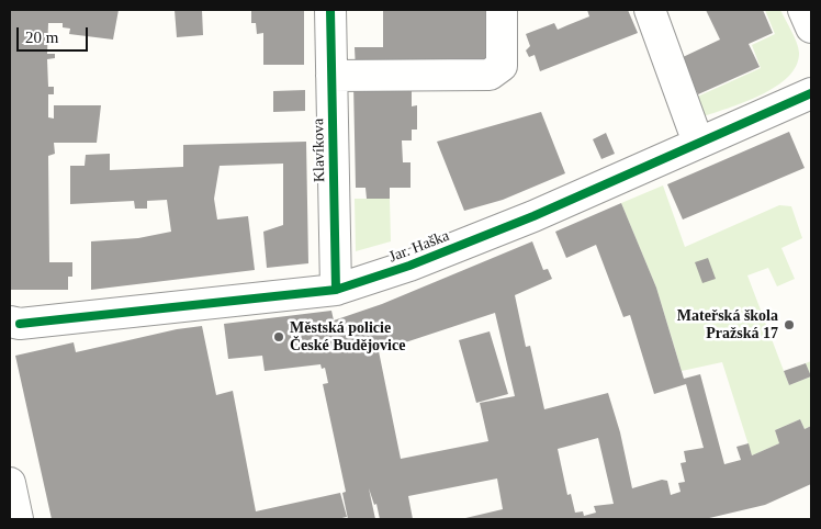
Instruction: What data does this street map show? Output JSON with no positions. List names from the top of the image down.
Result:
{
  "streets": {
    "street": ["Klavíkova", "Jar. Haška"]
  },
  "crossings": [
    ["Klavíkova", "Jar. Haška"]
  ],
  "places": ["Mateřská škola Pražská 17", "Městská policie České Budějovice"],
  "scale_bar": "20 m"
}
